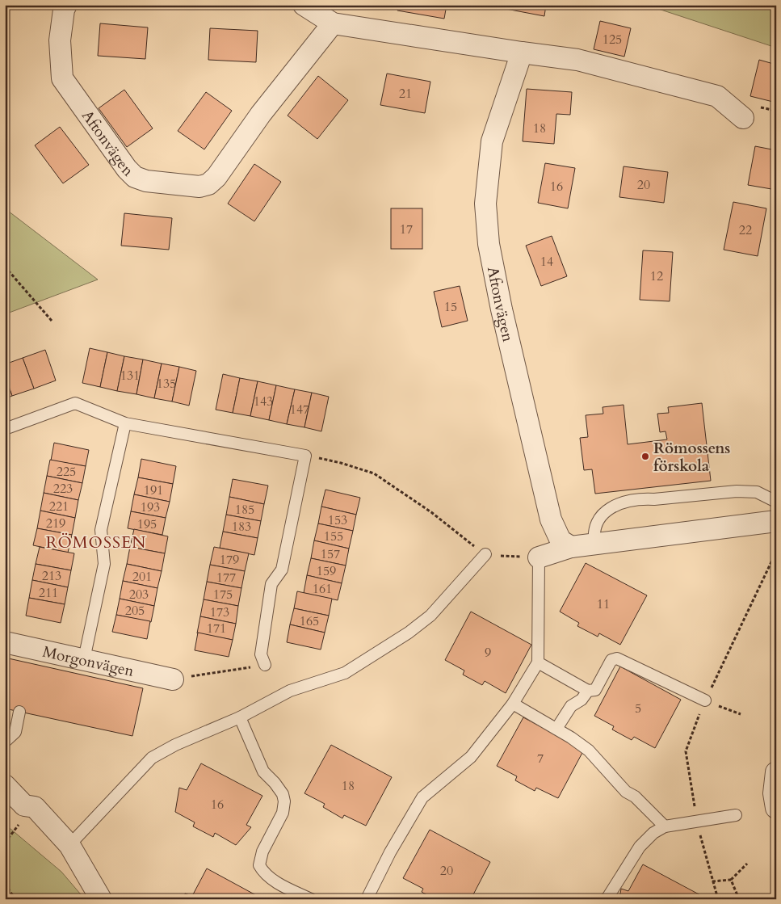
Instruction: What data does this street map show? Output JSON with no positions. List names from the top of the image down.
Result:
{
  "streets": {
    "street": ["Aftonvägen", "Morgonvägen"]
  },
  "districts": ["RÖMOSSEN"],
  "places": ["Römossens förskola"],
  "house_numbers": [
    "125",
    "21",
    "18",
    "20",
    "16",
    "17",
    "22",
    "14",
    "12",
    "15",
    "131",
    "135",
    "143",
    "147",
    "225",
    "223",
    "191",
    "221",
    "193",
    "185",
    "153",
    "219",
    "195",
    "183",
    "155",
    "157",
    "179",
    "159",
    "213",
    "201",
    "177",
    "161",
    "211",
    "203",
    "175",
    "11",
    "205",
    "173",
    "165",
    "171",
    "9",
    "5",
    "7",
    "18",
    "16",
    "20"
  ]
}
